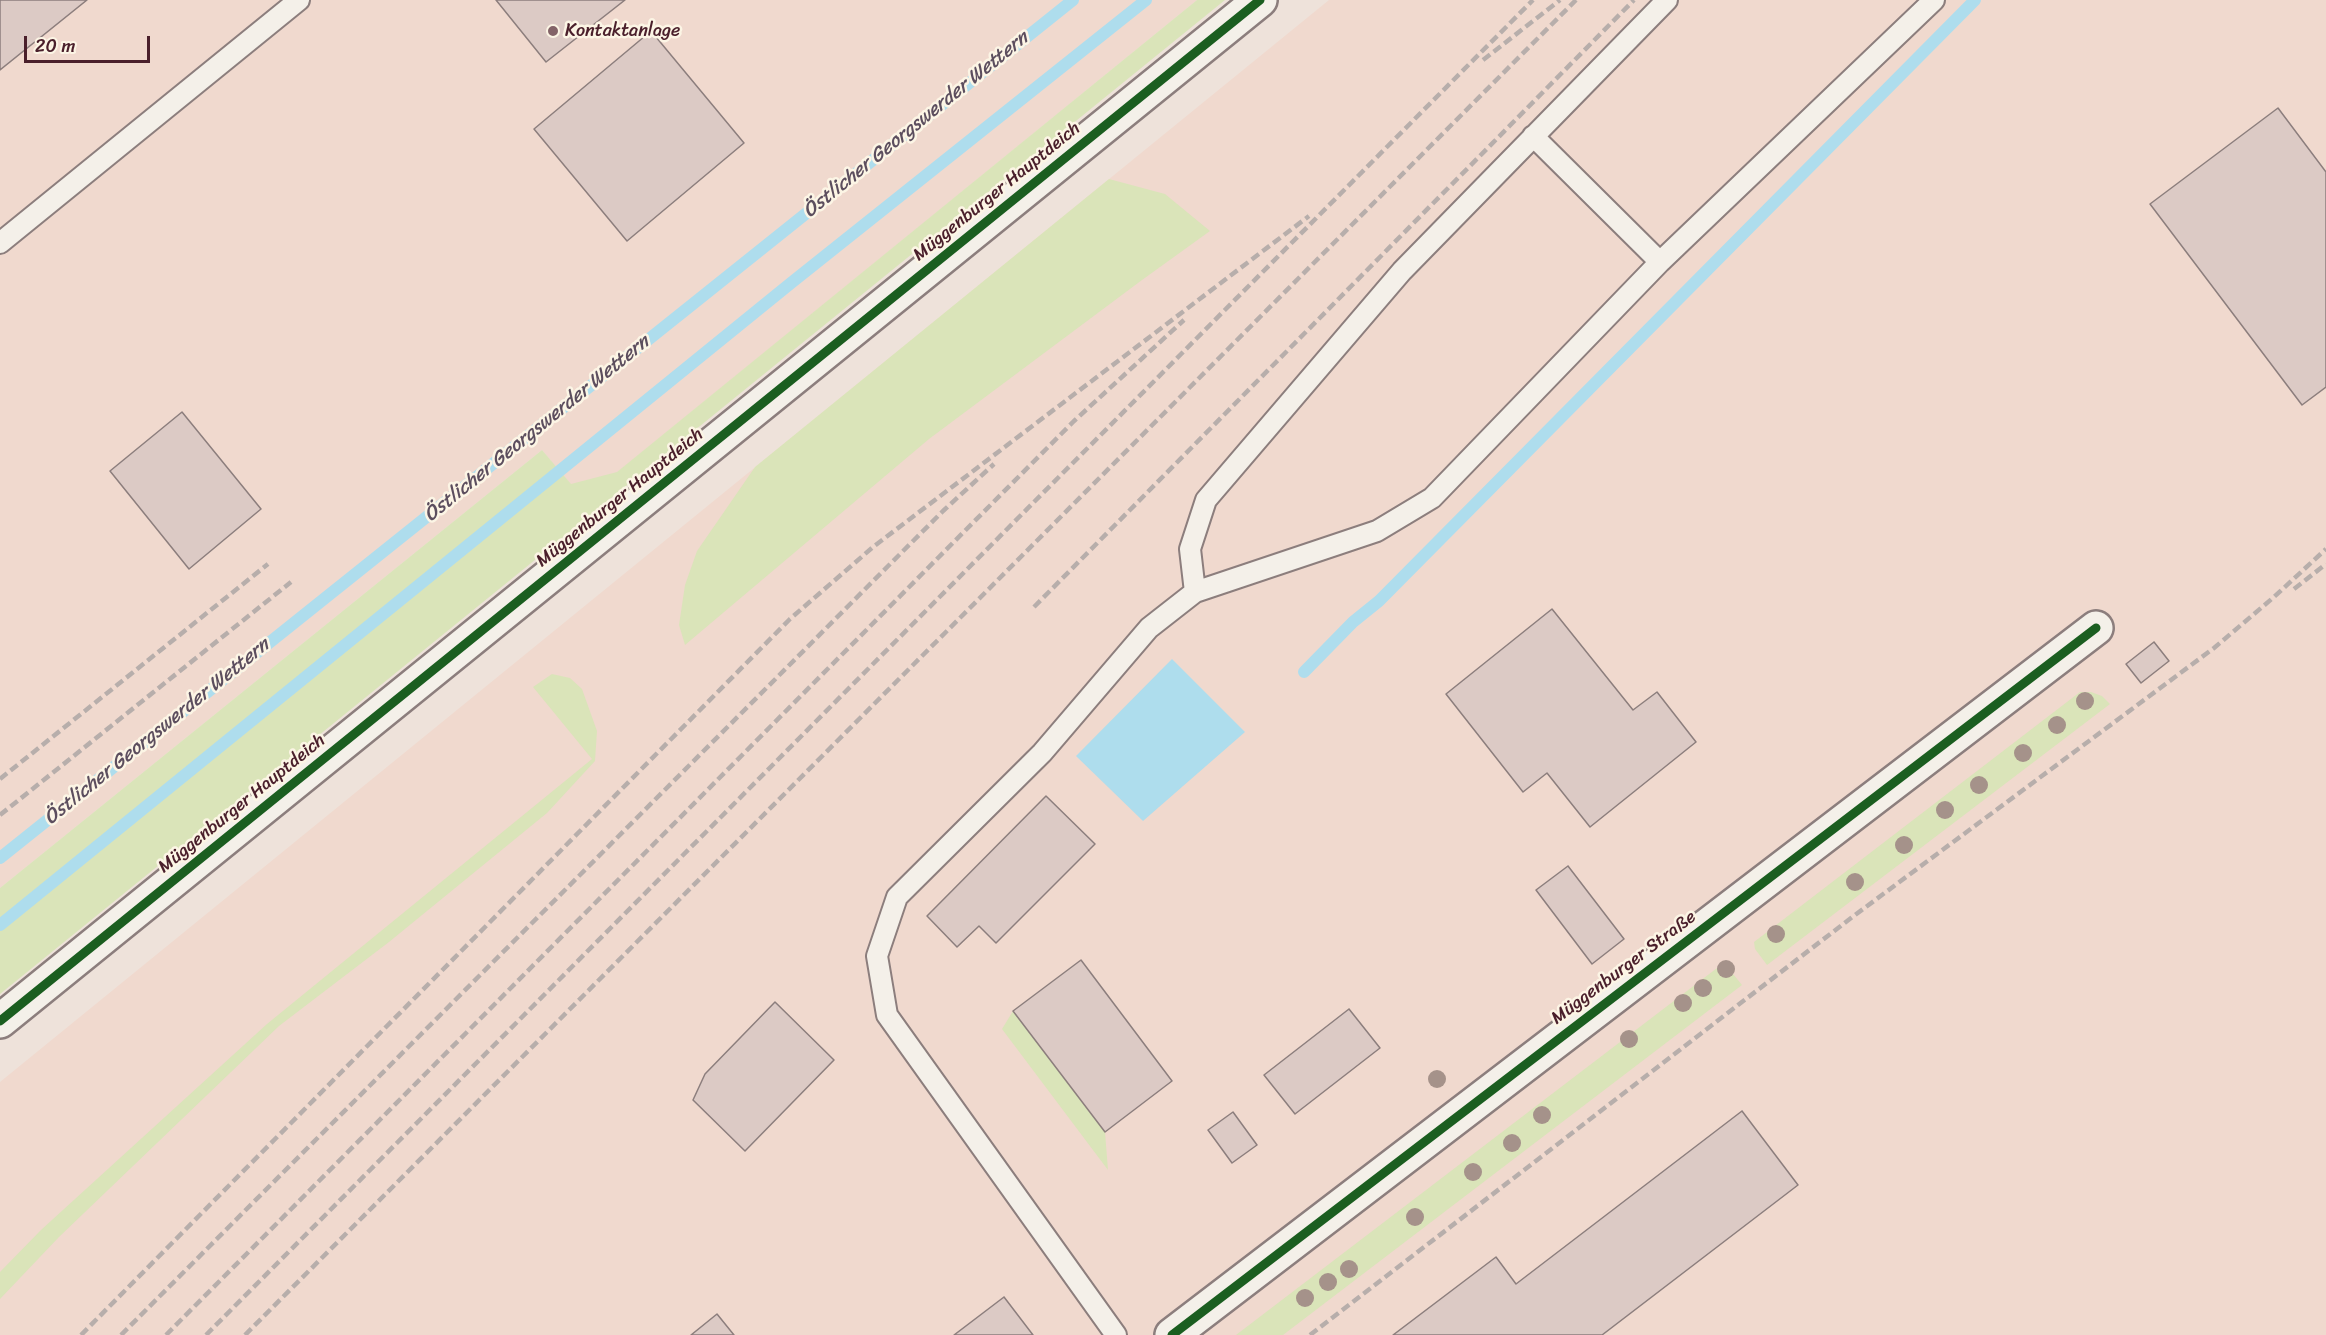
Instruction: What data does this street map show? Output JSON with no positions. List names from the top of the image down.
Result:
{
  "streets": {
    "street": ["Müggenburger Hauptdeich", "Müggenburger Straße"]
  },
  "water": ["Östlicher Georgswerder Wettern"],
  "places": ["Kontaktanlage"],
  "scale_bar": "20 m"
}
